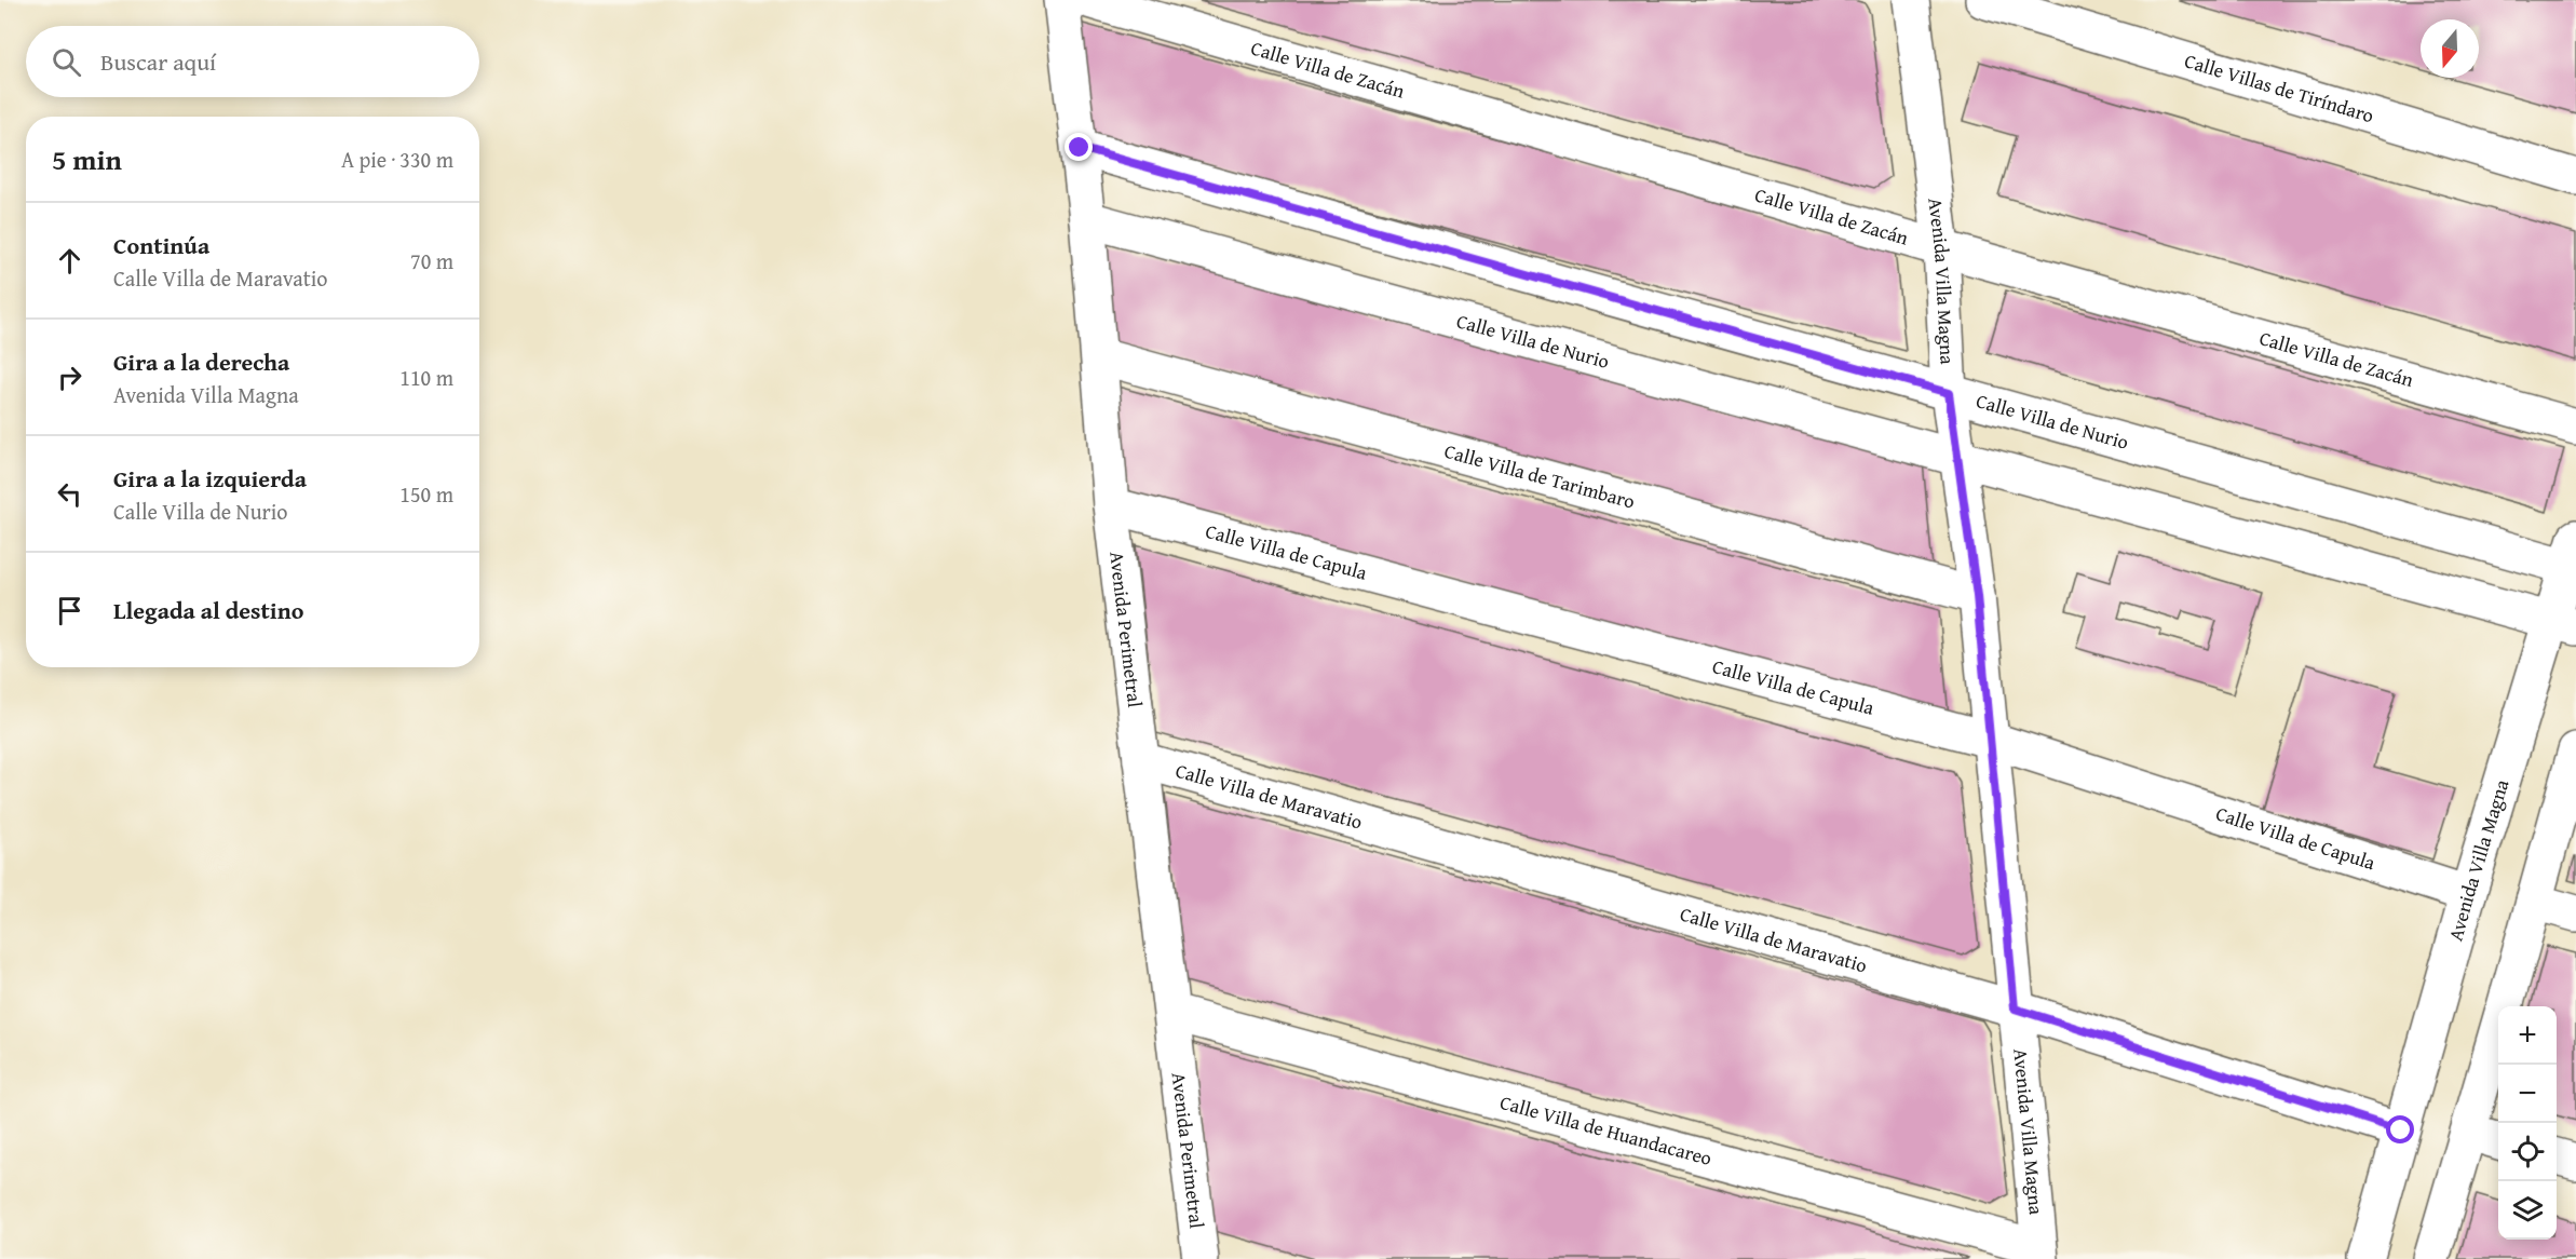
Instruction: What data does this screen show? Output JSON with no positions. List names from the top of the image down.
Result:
{
  "streets": {
    "street": [
      "Calle Villa de Zacán",
      "Calle Villas de Tiríndaro",
      "Avenida Villa Magna",
      "Calle Villa de Nurio",
      "Calle Villa de Tarimbaro",
      "Calle Villa de Capula",
      "Avenida Perimetral",
      "Calle Villa de Maravatio",
      "Calle Villa de Huandacareo"
    ]
  },
  "crossings": [
    ["Calle Villa de Zacán", "Avenida Villa Magna"],
    ["Avenida Villa Magna", "Calle Villa de Nurio"],
    ["Avenida Villa Magna", "Calle Villa de Tarimbaro"],
    ["Avenida Villa Magna", "Calle Villa de Capula"],
    ["Avenida Villa Magna", "Calle Villa de Maravatio"],
    ["Avenida Villa Magna", "Calle Villa de Huandacareo"],
    ["Calle Villa de Nurio", "Avenida Perimetral"],
    ["Calle Villa de Tarimbaro", "Avenida Perimetral"],
    ["Calle Villa de Capula", "Avenida Perimetral"],
    ["Avenida Perimetral", "Calle Villa de Maravatio"],
    ["Avenida Perimetral", "Calle Villa de Huandacareo"]
  ],
  "north": "bottom",
  "page": {
    "search": "Buscar aquí",
    "heading": ["5 min", "A pie · 330 m"],
    "list": [
      ["Continúa", "Calle Villa de Maravatio", "70 m"],
      ["Gira a la derecha", "Avenida Villa Magna", "110 m"],
      ["Gira a la izquierda", "Calle Villa de Nurio", "150 m"],
      "Llegada al destino"
    ],
    "map_buttons": ["+", "−"]
  }
}
